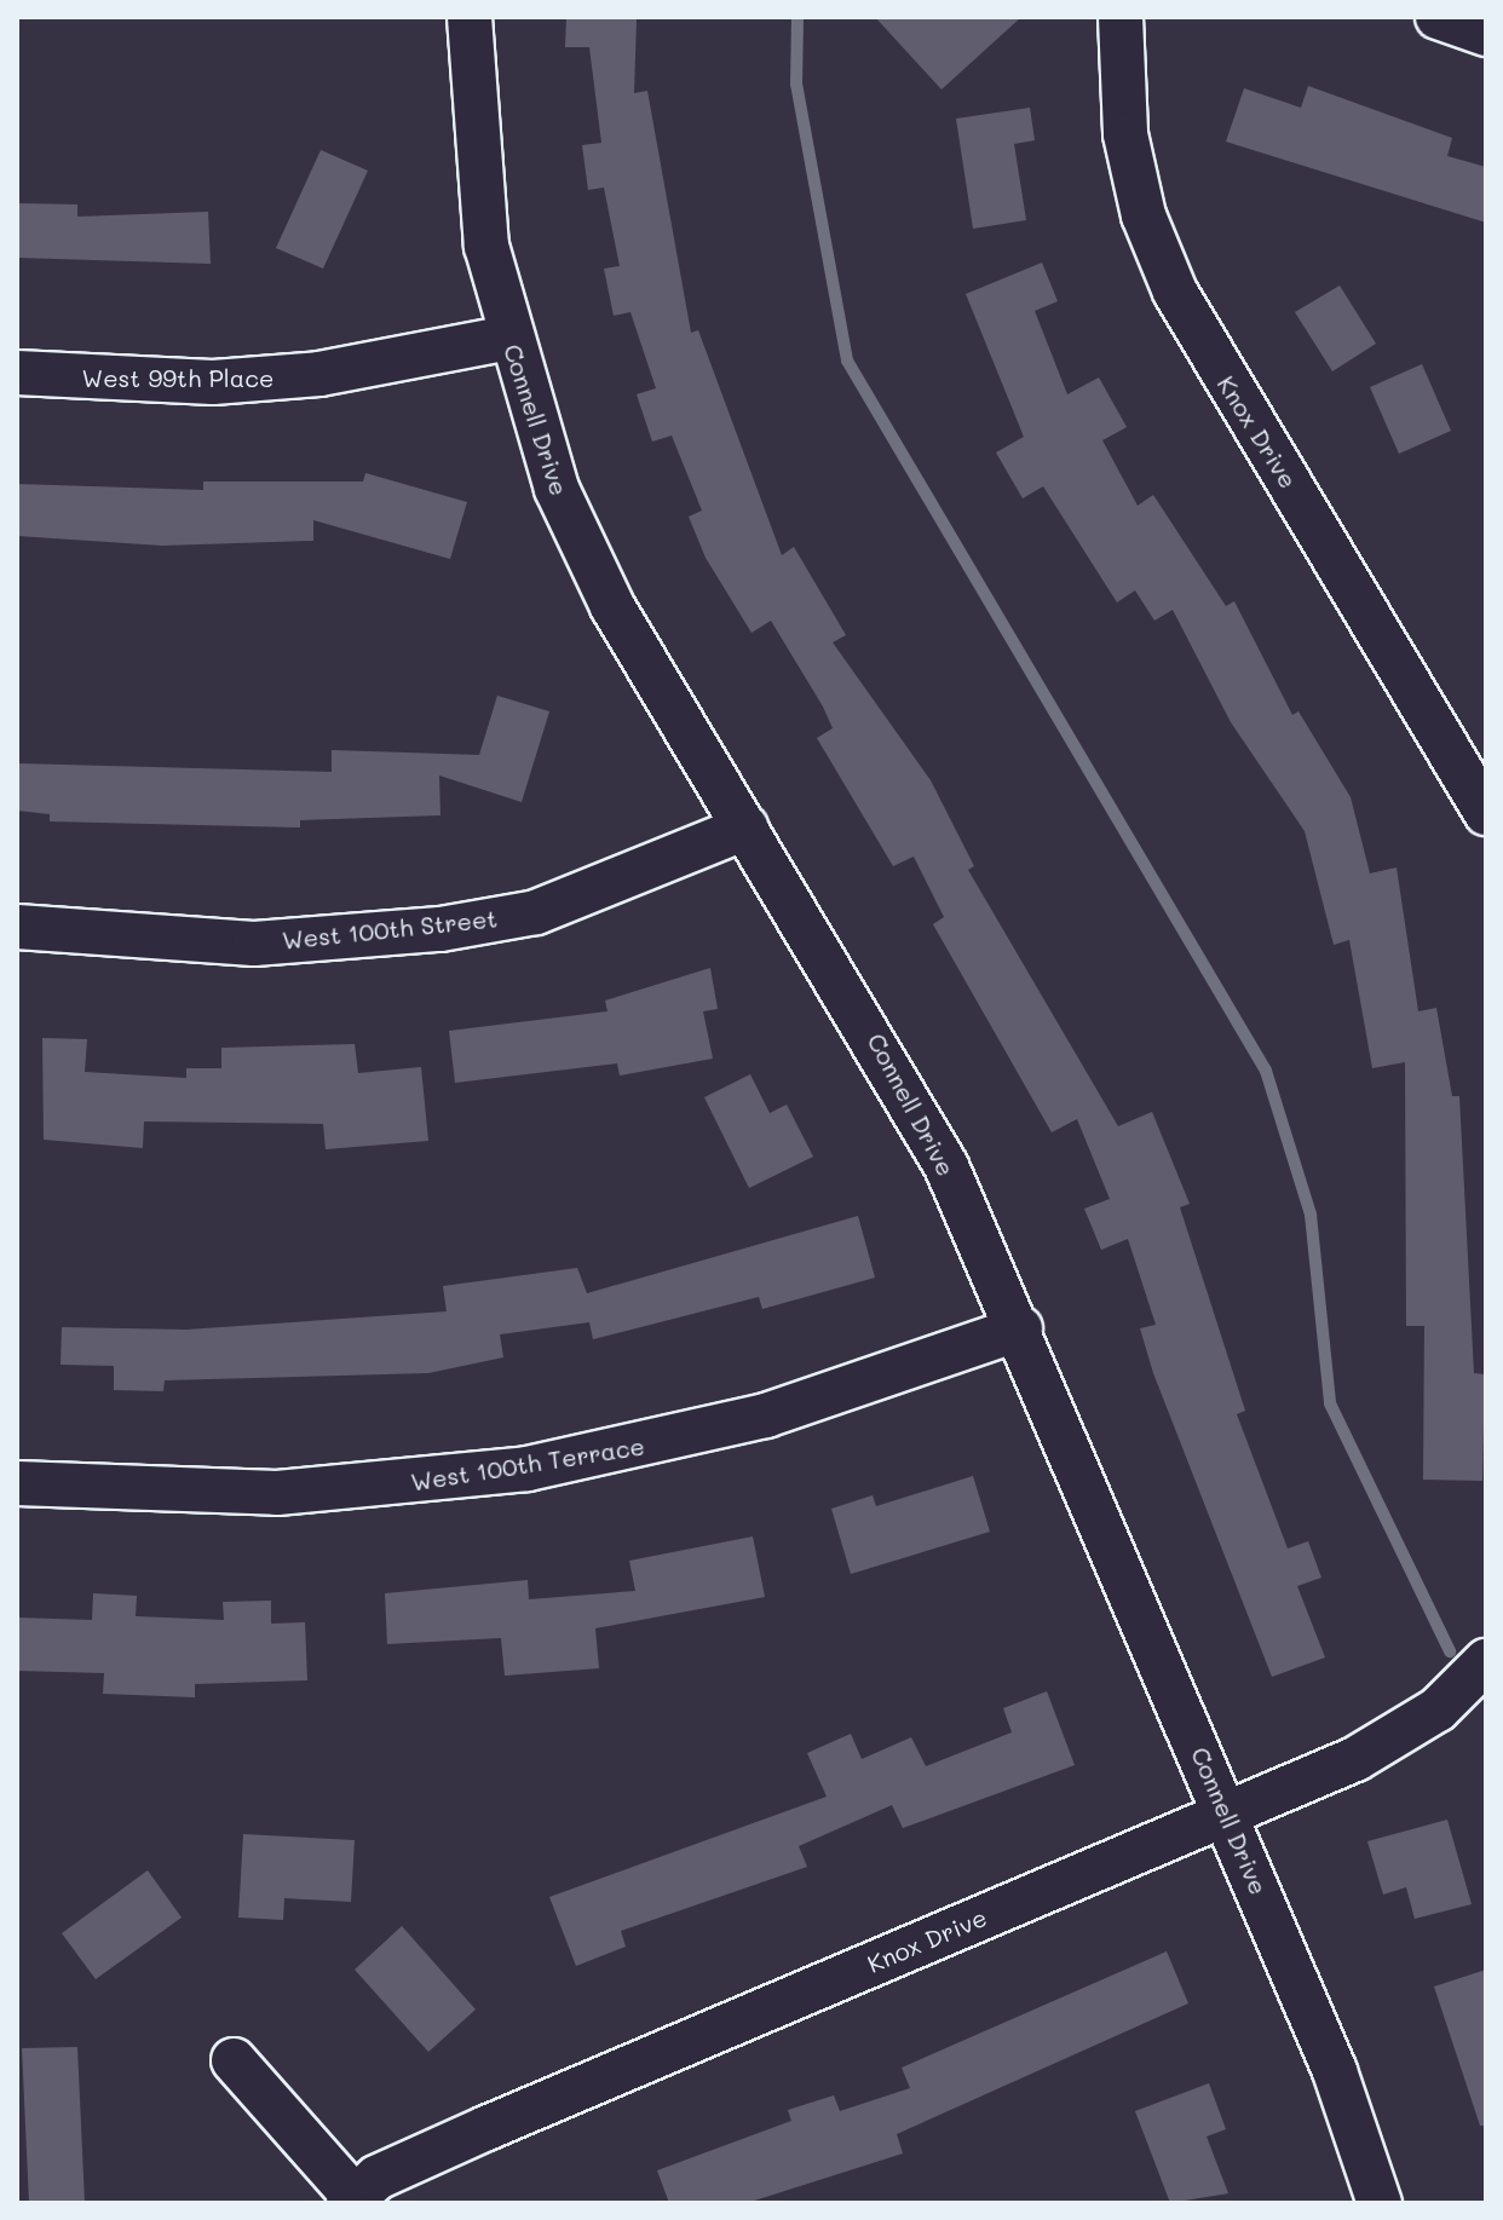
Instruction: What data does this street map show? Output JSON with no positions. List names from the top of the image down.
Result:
{
  "streets": {
    "street": [
      "West 99th Place",
      "Connell Drive",
      "Knox Drive",
      "West 100th Street",
      "West 100th Terrace"
    ]
  },
  "crossings": [
    ["West 99th Place", "Connell Drive"],
    ["Connell Drive", "Knox Drive"],
    ["Connell Drive", "West 100th Street"],
    ["Connell Drive", "West 100th Terrace"]
  ]
}
